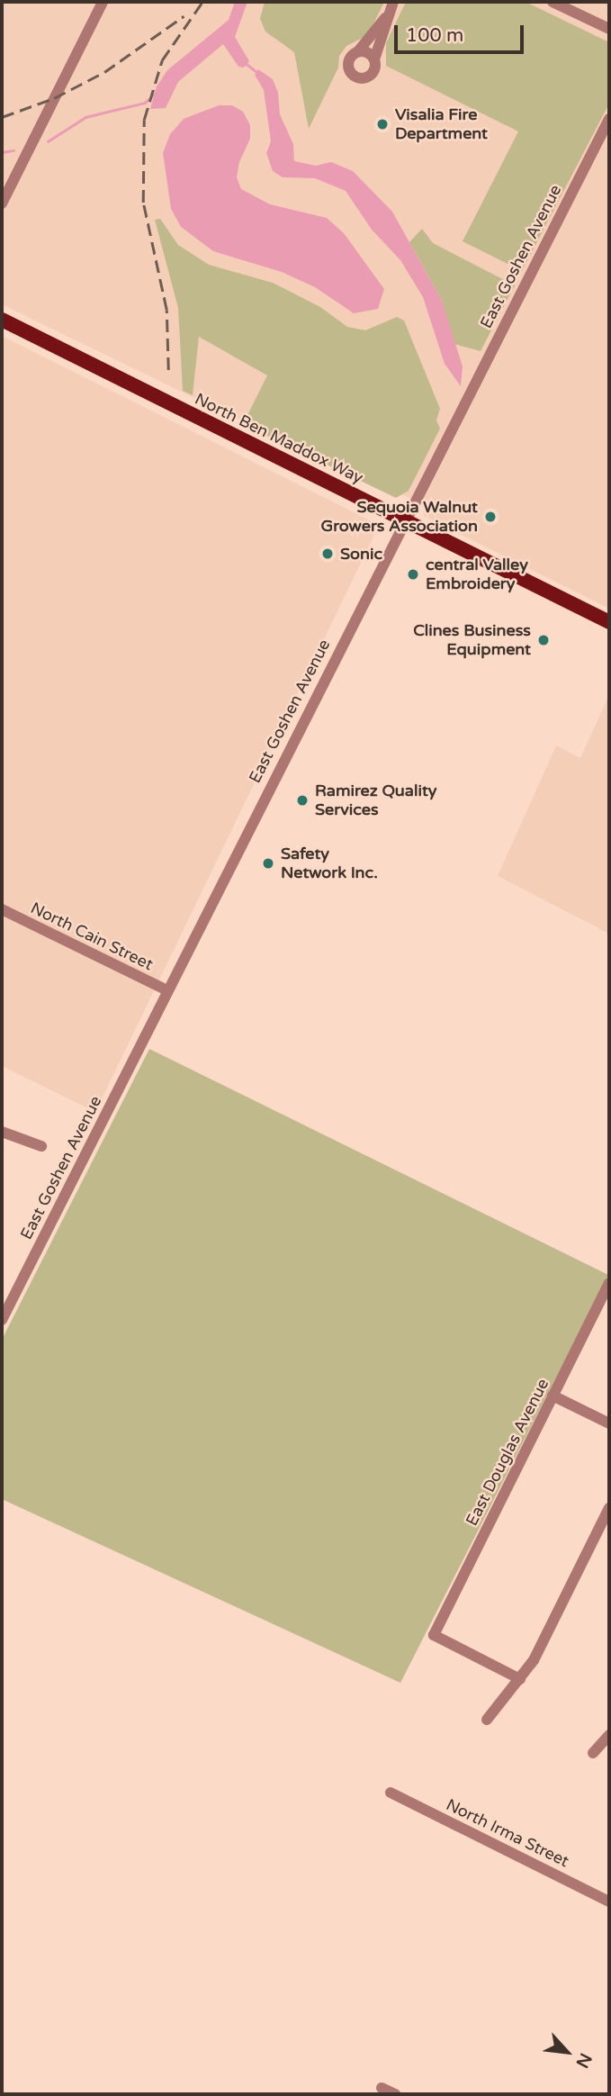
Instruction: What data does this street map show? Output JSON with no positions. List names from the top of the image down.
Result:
{
  "streets": {
    "main road": ["North Ben Maddox Way"],
    "street": [
      "East Goshen Avenue",
      "North Cain Street",
      "East Douglas Avenue",
      "North Irma Street"
    ]
  },
  "crossings": [
    ["East Goshen Avenue", "North Ben Maddox Way"],
    ["East Goshen Avenue", "North Cain Street"]
  ],
  "places": [
    "Visalia Fire Department",
    "Sequoia Walnut Growers Association",
    "Sonic",
    "central Valley Embroidery",
    "Clines Business Equipment",
    "Ramirez Quality Services",
    "Safety Network Inc."
  ],
  "scale_bar": "100 m",
  "north": "bottom right"
}
